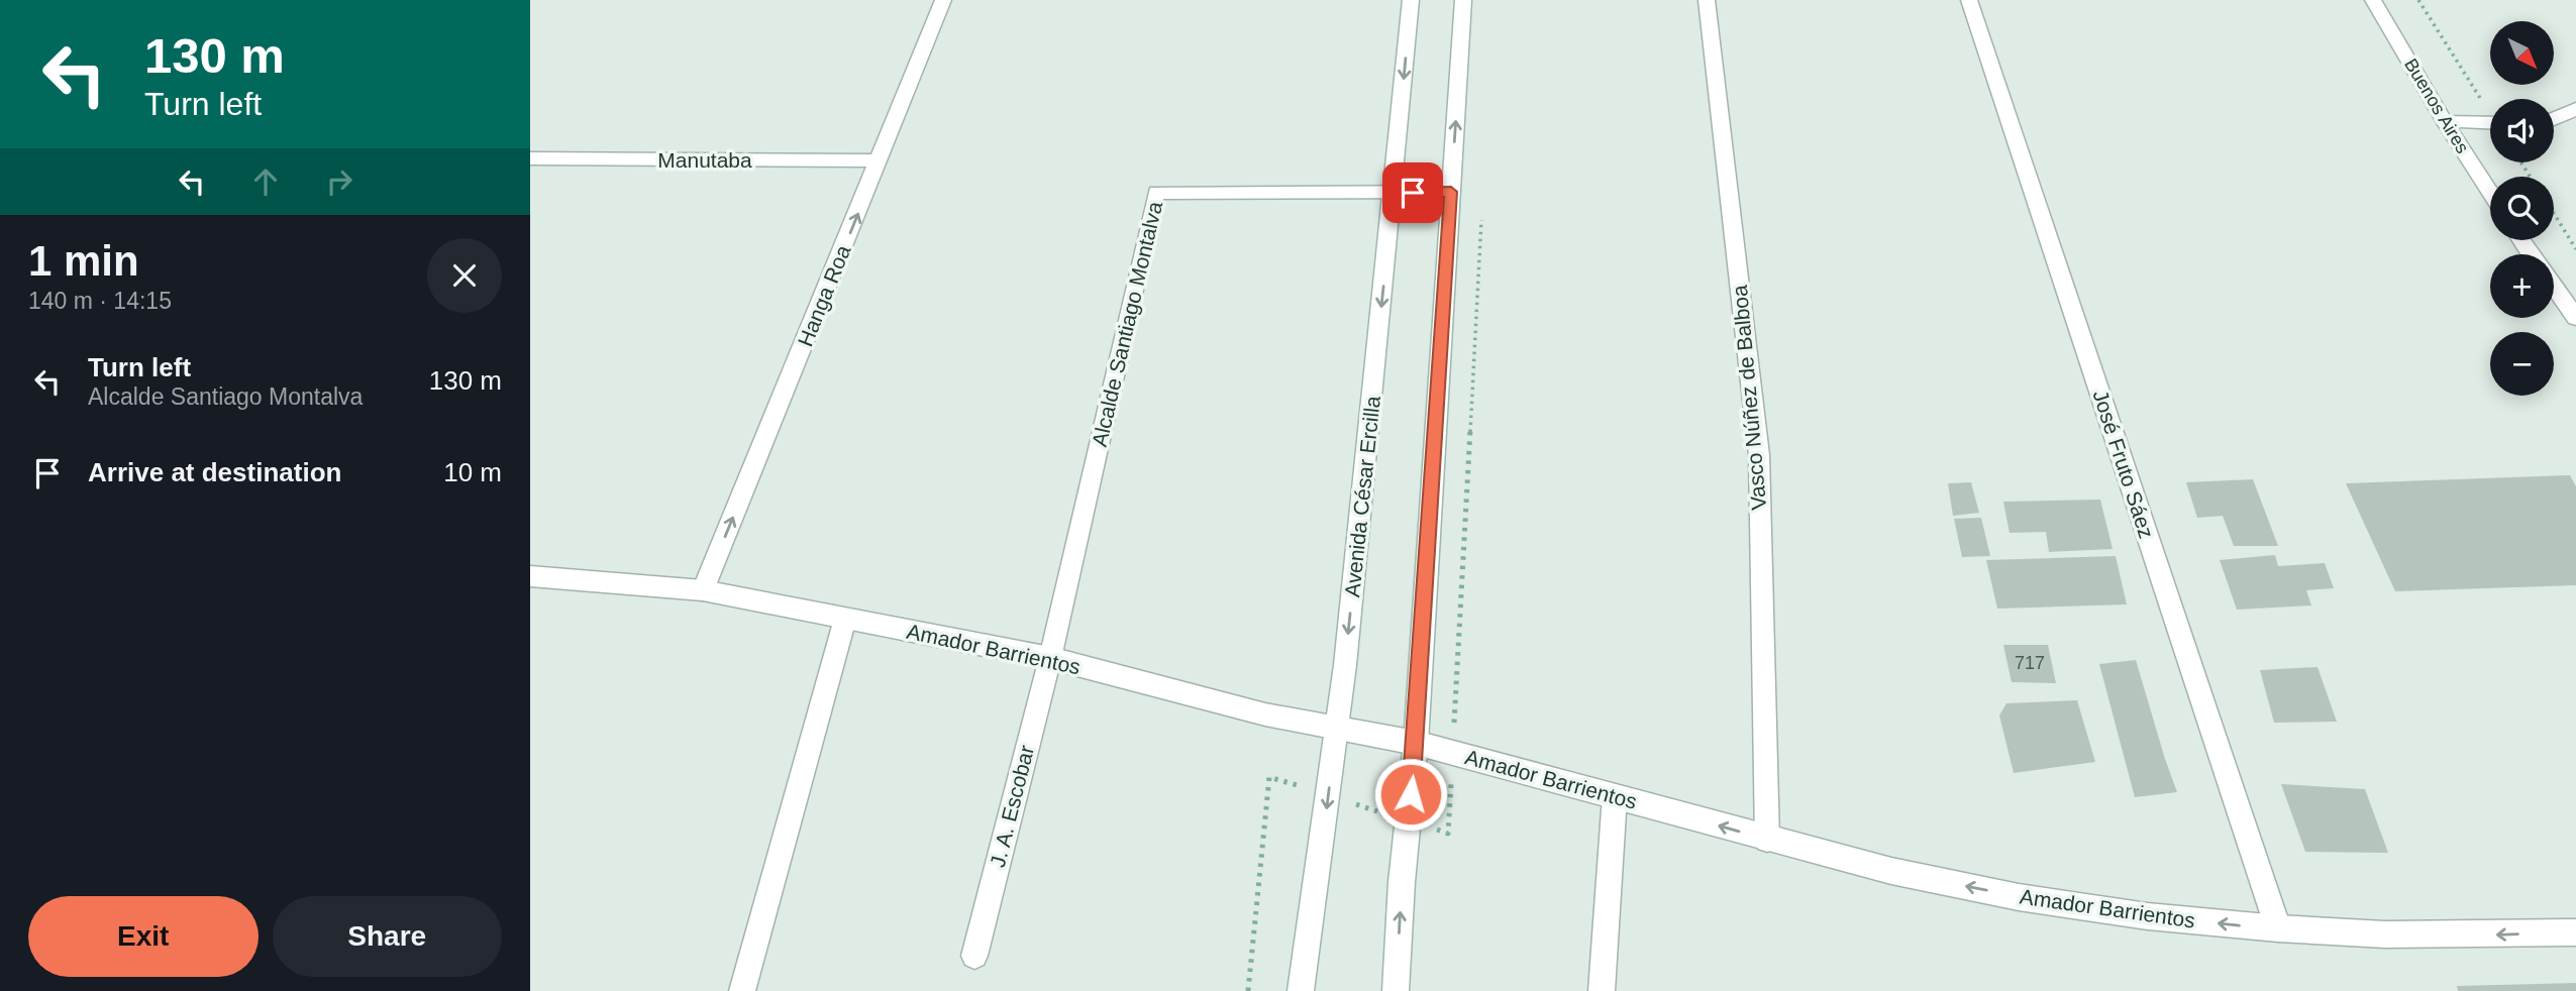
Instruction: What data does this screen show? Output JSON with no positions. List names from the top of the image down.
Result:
{
  "streets": {
    "street": [
      "Buenos Aires",
      "Manutaba",
      "Hanga Roa",
      "Alcalde Santiago Montalva",
      "Vasco Núñez de Balboa",
      "José Fruto Sáez",
      "Avenida César Ercilla",
      "Amador Barrientos",
      "J. A. Escobar"
    ]
  },
  "crossings": [
    ["Manutaba", "Hanga Roa"],
    ["Hanga Roa", "Amador Barrientos"],
    ["Alcalde Santiago Montalva", "Avenida César Ercilla"],
    ["Alcalde Santiago Montalva", "Amador Barrientos"],
    ["Alcalde Santiago Montalva", "J. A. Escobar"],
    ["Vasco Núñez de Balboa", "Amador Barrientos"],
    ["José Fruto Sáez", "Amador Barrientos"],
    ["Avenida César Ercilla", "Amador Barrientos"],
    ["Amador Barrientos", "J. A. Escobar"]
  ],
  "one_way": ["Hanga Roa", "Amador Barrientos"],
  "house_numbers": ["717"],
  "north": "bottom right",
  "page": {
    "turn": ["130 m", "Turn left"],
    "map_buttons": ["+", "−"],
    "heading": ["1 min", "140 m · 14:15"],
    "list": [
      {
        "name": "Turn left",
        "note": "Alcalde Santiago Montalva",
        "value": "130 m"
      },
      {
        "name": "Arrive at destination",
        "value": "10 m"
      }
    ],
    "buttons": ["Exit", "Share"]
  }
}
